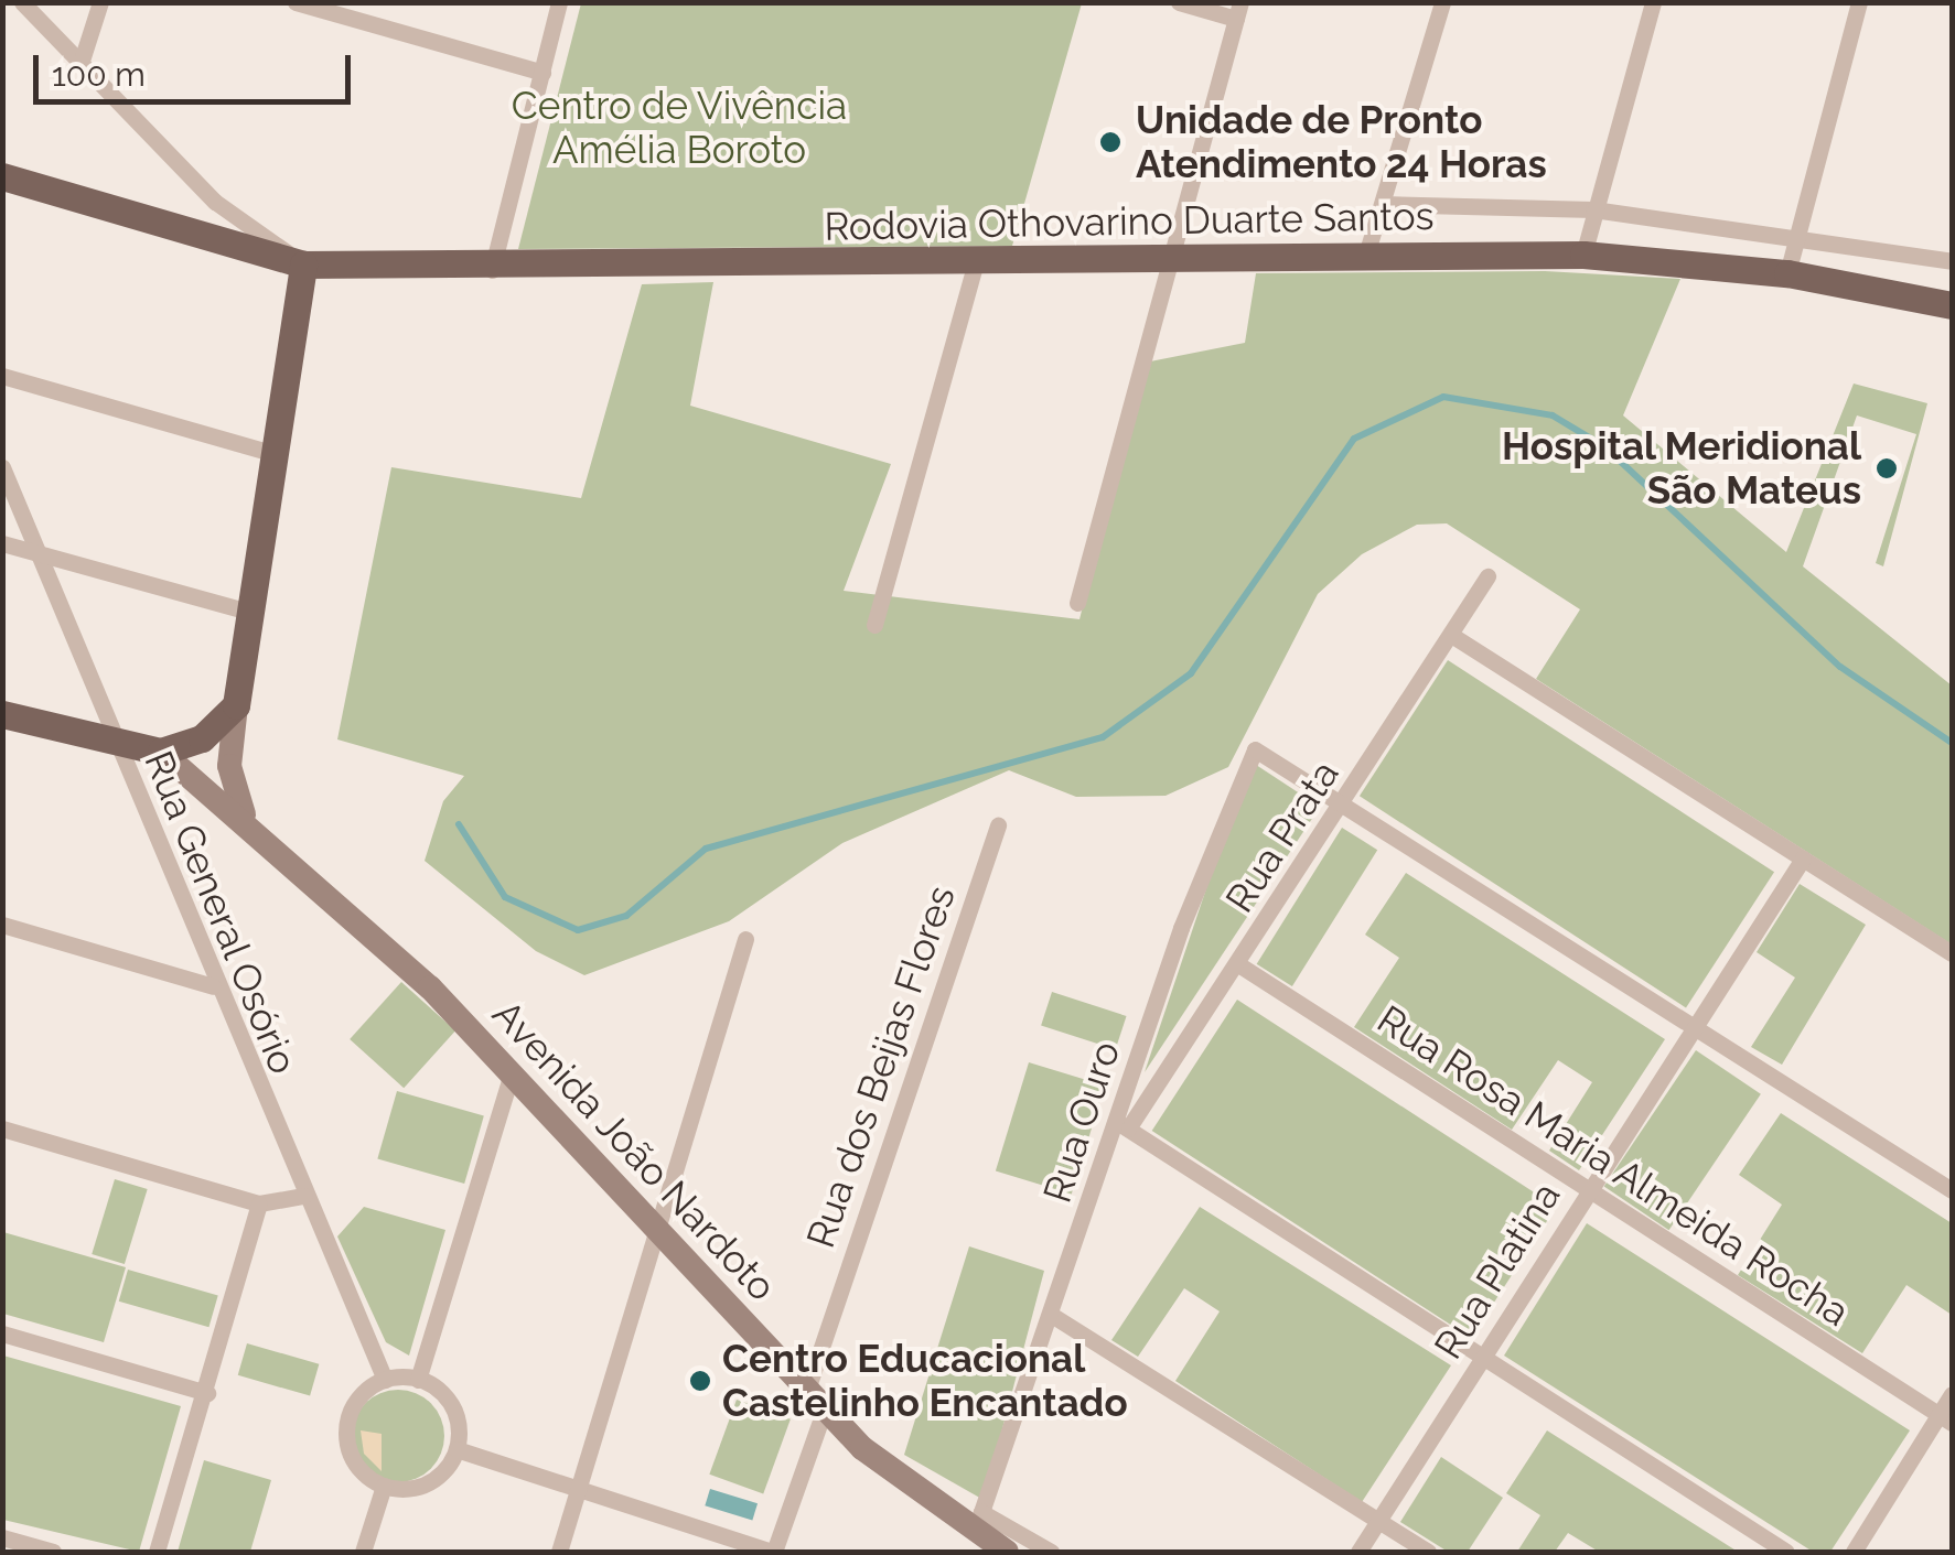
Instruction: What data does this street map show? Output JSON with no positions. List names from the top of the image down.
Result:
{
  "streets": {
    "main road": ["Rodovia Othovarino Duarte Santos"],
    "street": [
      "Rua Prata",
      "Rua General Osório",
      "Rua dos Beijas Flores",
      "Rua Ouro",
      "Avenida João Nardoto",
      "Rua Rosa Maria Almeida Rocha",
      "Rua Platina"
    ]
  },
  "crossings": [
    ["Rua Prata", "Rua Ouro"],
    ["Rua Prata", "Rua Rosa Maria Almeida Rocha"],
    ["Rua dos Beijas Flores", "Avenida João Nardoto"],
    ["Rua Ouro", "Avenida João Nardoto"],
    ["Rua Rosa Maria Almeida Rocha", "Rua Platina"]
  ],
  "parks": ["Centro de Vivência Amélia Boroto"],
  "places": ["Unidade de Pronto Atendimento 24 Horas", "Hospital Meridional São Mateus", "Centro Educacional Castelinho Encantado"],
  "scale_bar": "100 m"
}
